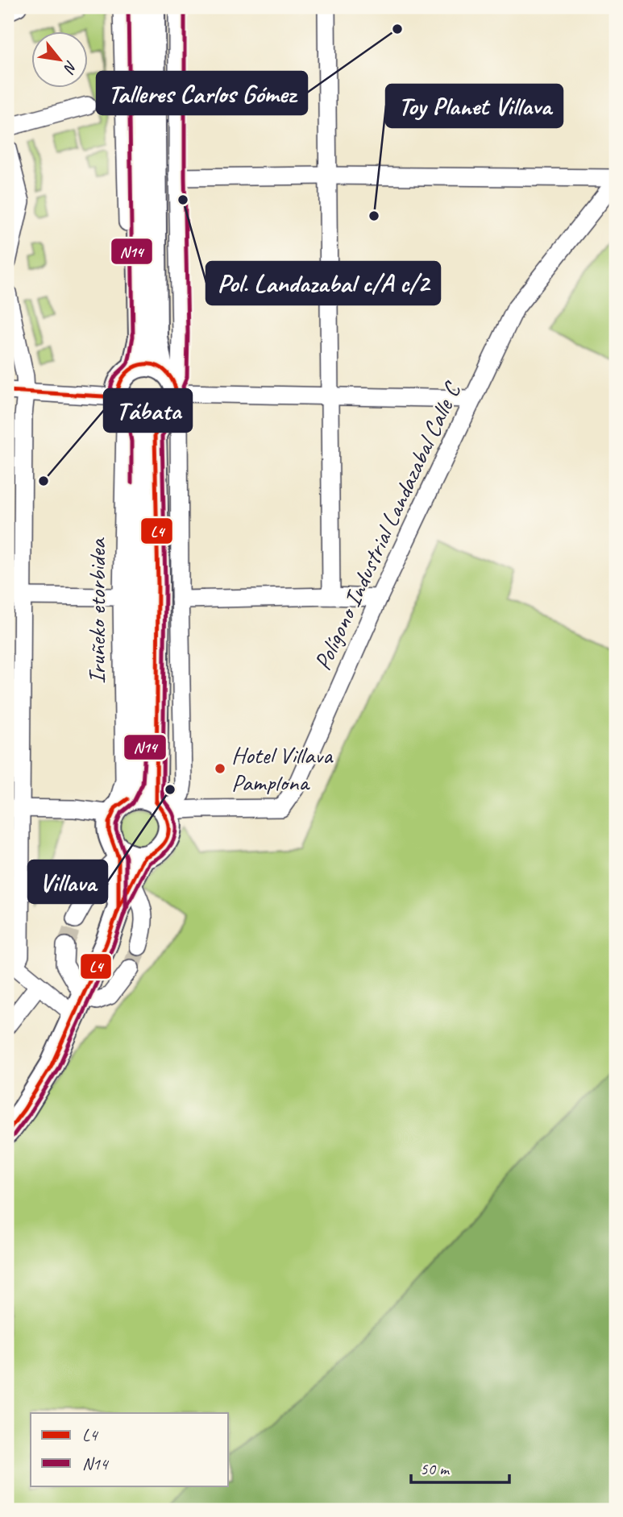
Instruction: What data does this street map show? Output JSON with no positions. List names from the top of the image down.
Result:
{
  "streets": {
    "main road": ["Iruñeko etorbidea"],
    "street": ["Polígono Industrial Landazabal Calle C"]
  },
  "crossings": [
    ["Polígono Industrial Landazabal Calle C", "Iruñeko etorbidea"]
  ],
  "places": [
    "Talleres Carlos Gómez",
    "Pol. Landazabal c/A c/2",
    "Toy Planet Villava",
    "Tábata",
    "Hotel Villava Pamplona",
    "Villava"
  ],
  "lines": ["transit line N14", "transit line L4"],
  "legend": ["L4", "N14"],
  "scale_bar": "50 m",
  "north": "bottom right"
}
